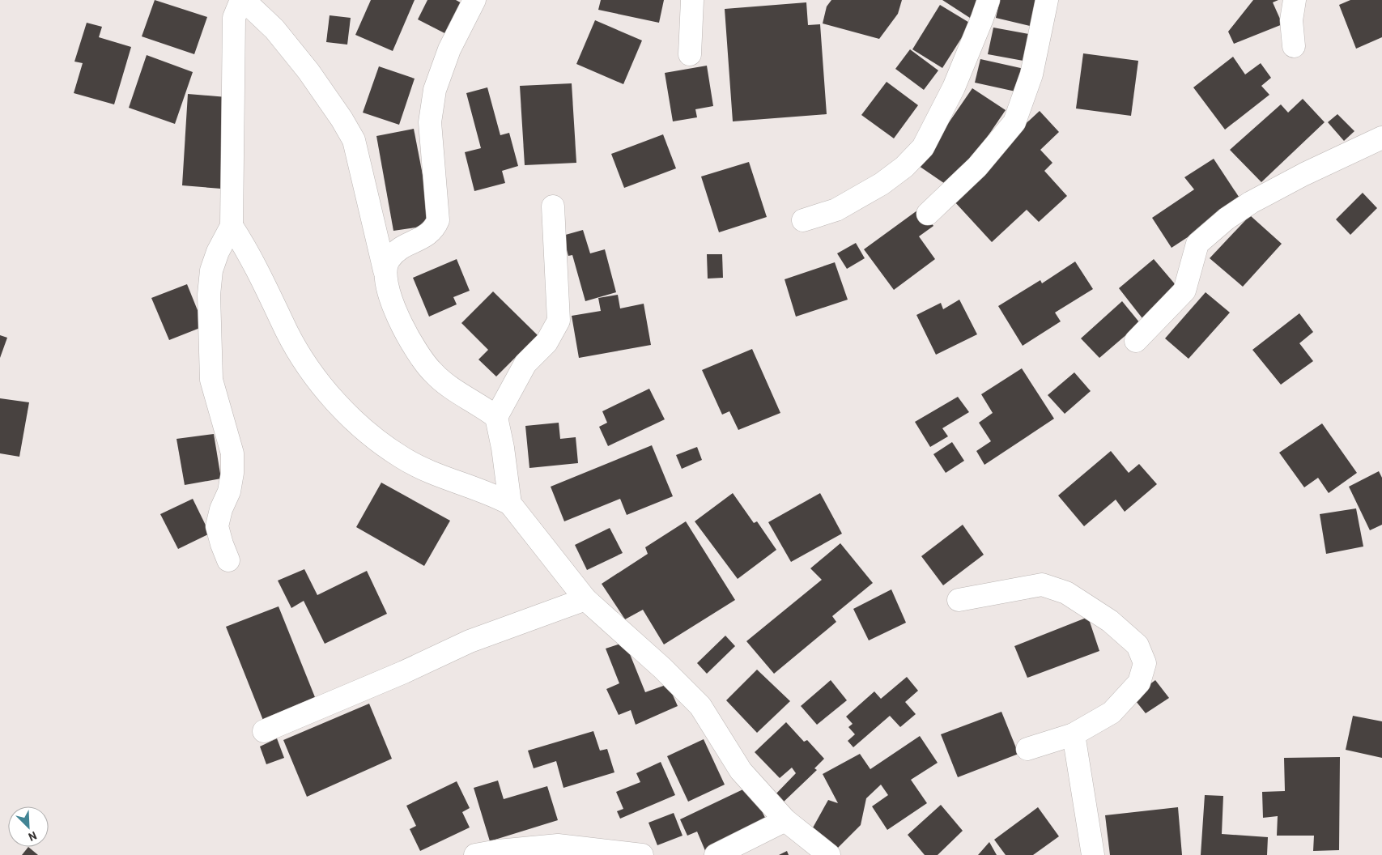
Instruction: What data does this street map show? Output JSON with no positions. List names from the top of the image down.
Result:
{
  "north": "bottom right"
}
